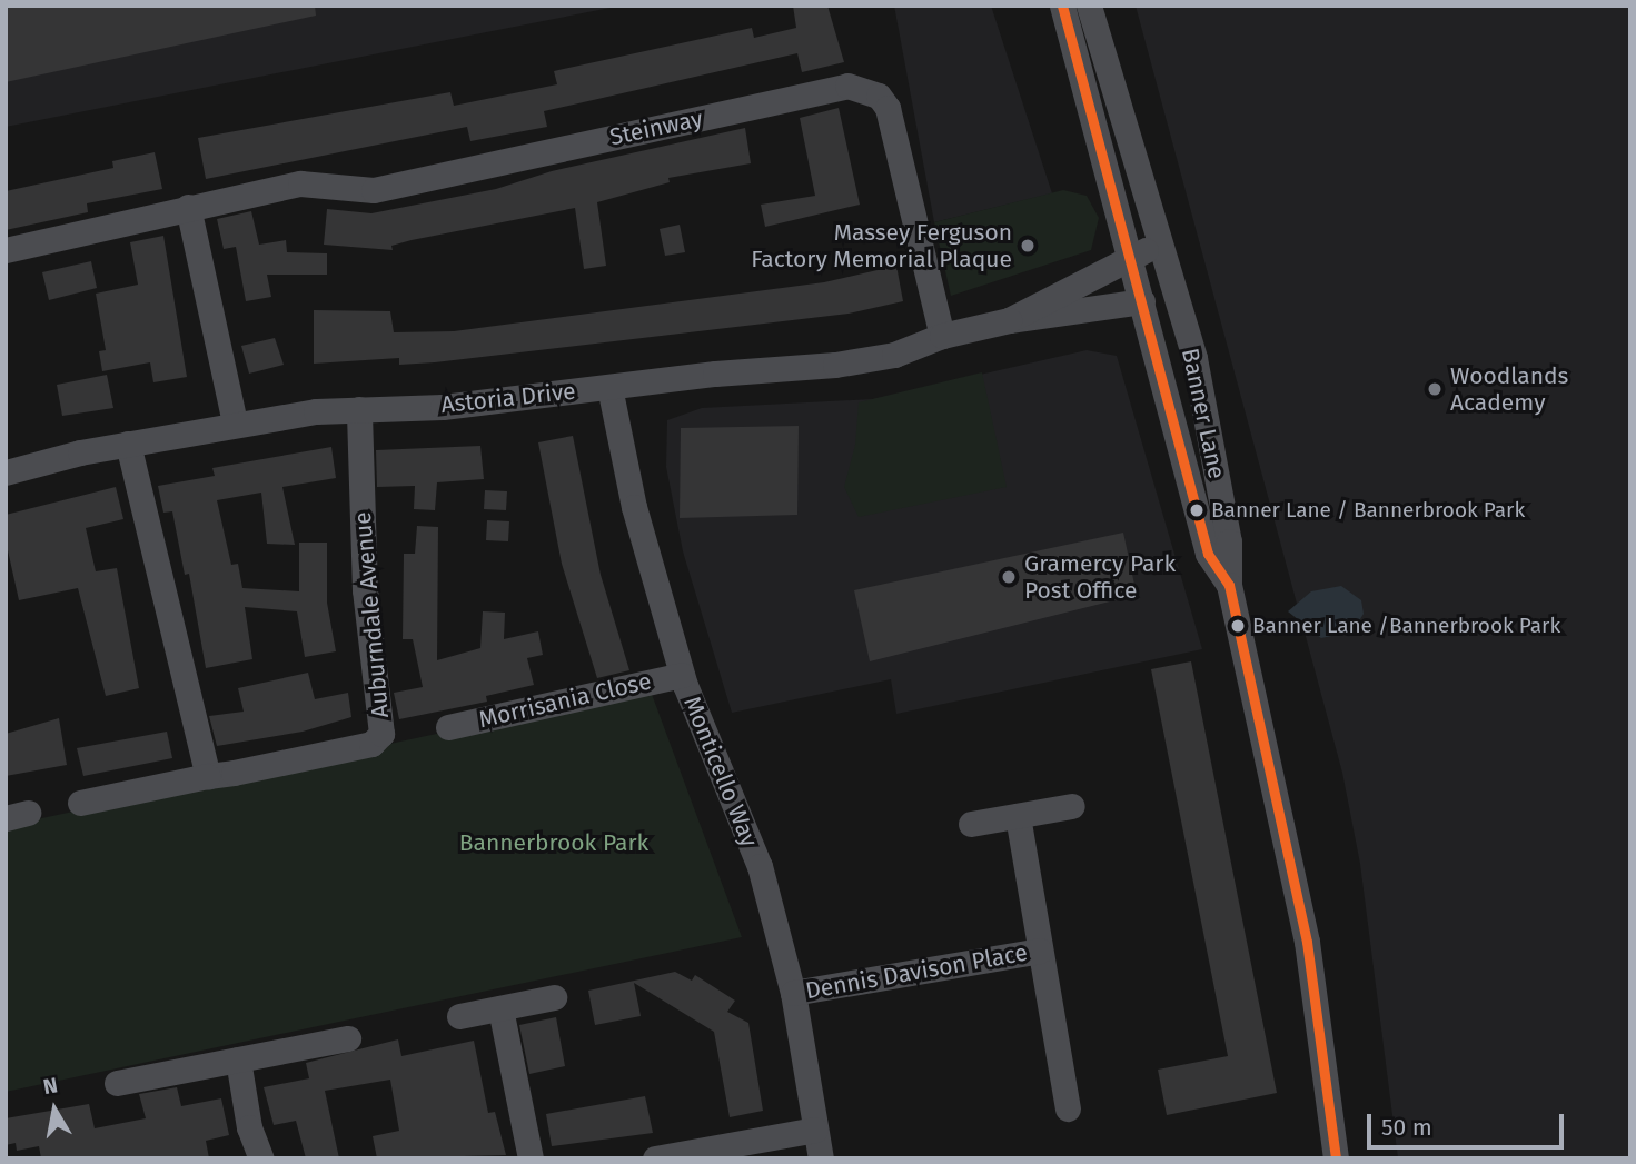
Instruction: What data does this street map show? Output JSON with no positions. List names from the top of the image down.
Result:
{
  "streets": {
    "street": [
      "Steinway",
      "Astoria Drive",
      "Banner Lane",
      "Auburndale Avenue",
      "Morrisania Close",
      "Monticello Way",
      "Dennis Davison Place"
    ]
  },
  "crossings": [
    ["Steinway", "Astoria Drive"],
    ["Astoria Drive", "Banner Lane"],
    ["Astoria Drive", "Auburndale Avenue"],
    ["Astoria Drive", "Monticello Way"],
    ["Morrisania Close", "Monticello Way"],
    ["Monticello Way", "Dennis Davison Place"]
  ],
  "parks": ["Bannerbrook Park"],
  "places": [
    "Massey Ferguson Factory Memorial Plaque",
    "Woodlands Academy",
    "Banner Lane / Bannerbrook Park",
    "Gramercy Park Post Office",
    "Banner Lane /Bannerbrook Park"
  ],
  "scale_bar": "50 m",
  "north": "top"
}
